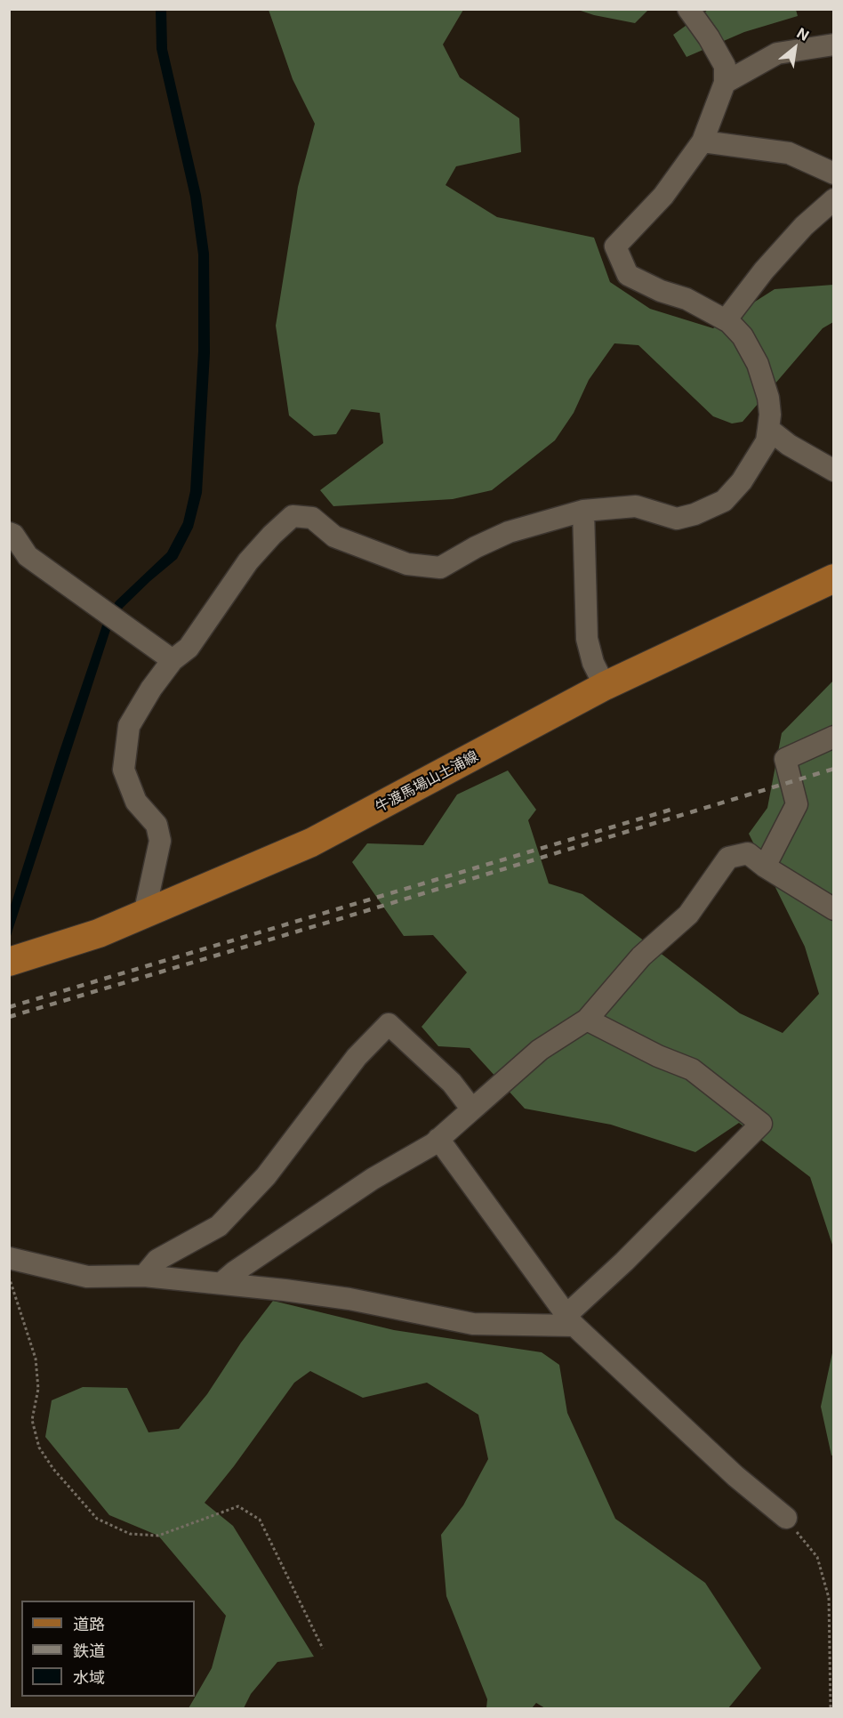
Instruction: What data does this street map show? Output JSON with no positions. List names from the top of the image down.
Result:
{
  "streets": {
    "main road": ["牛渡馬場山土浦線"]
  },
  "legend": ["道路", "鉄道", "水域"],
  "north": "top right"
}
